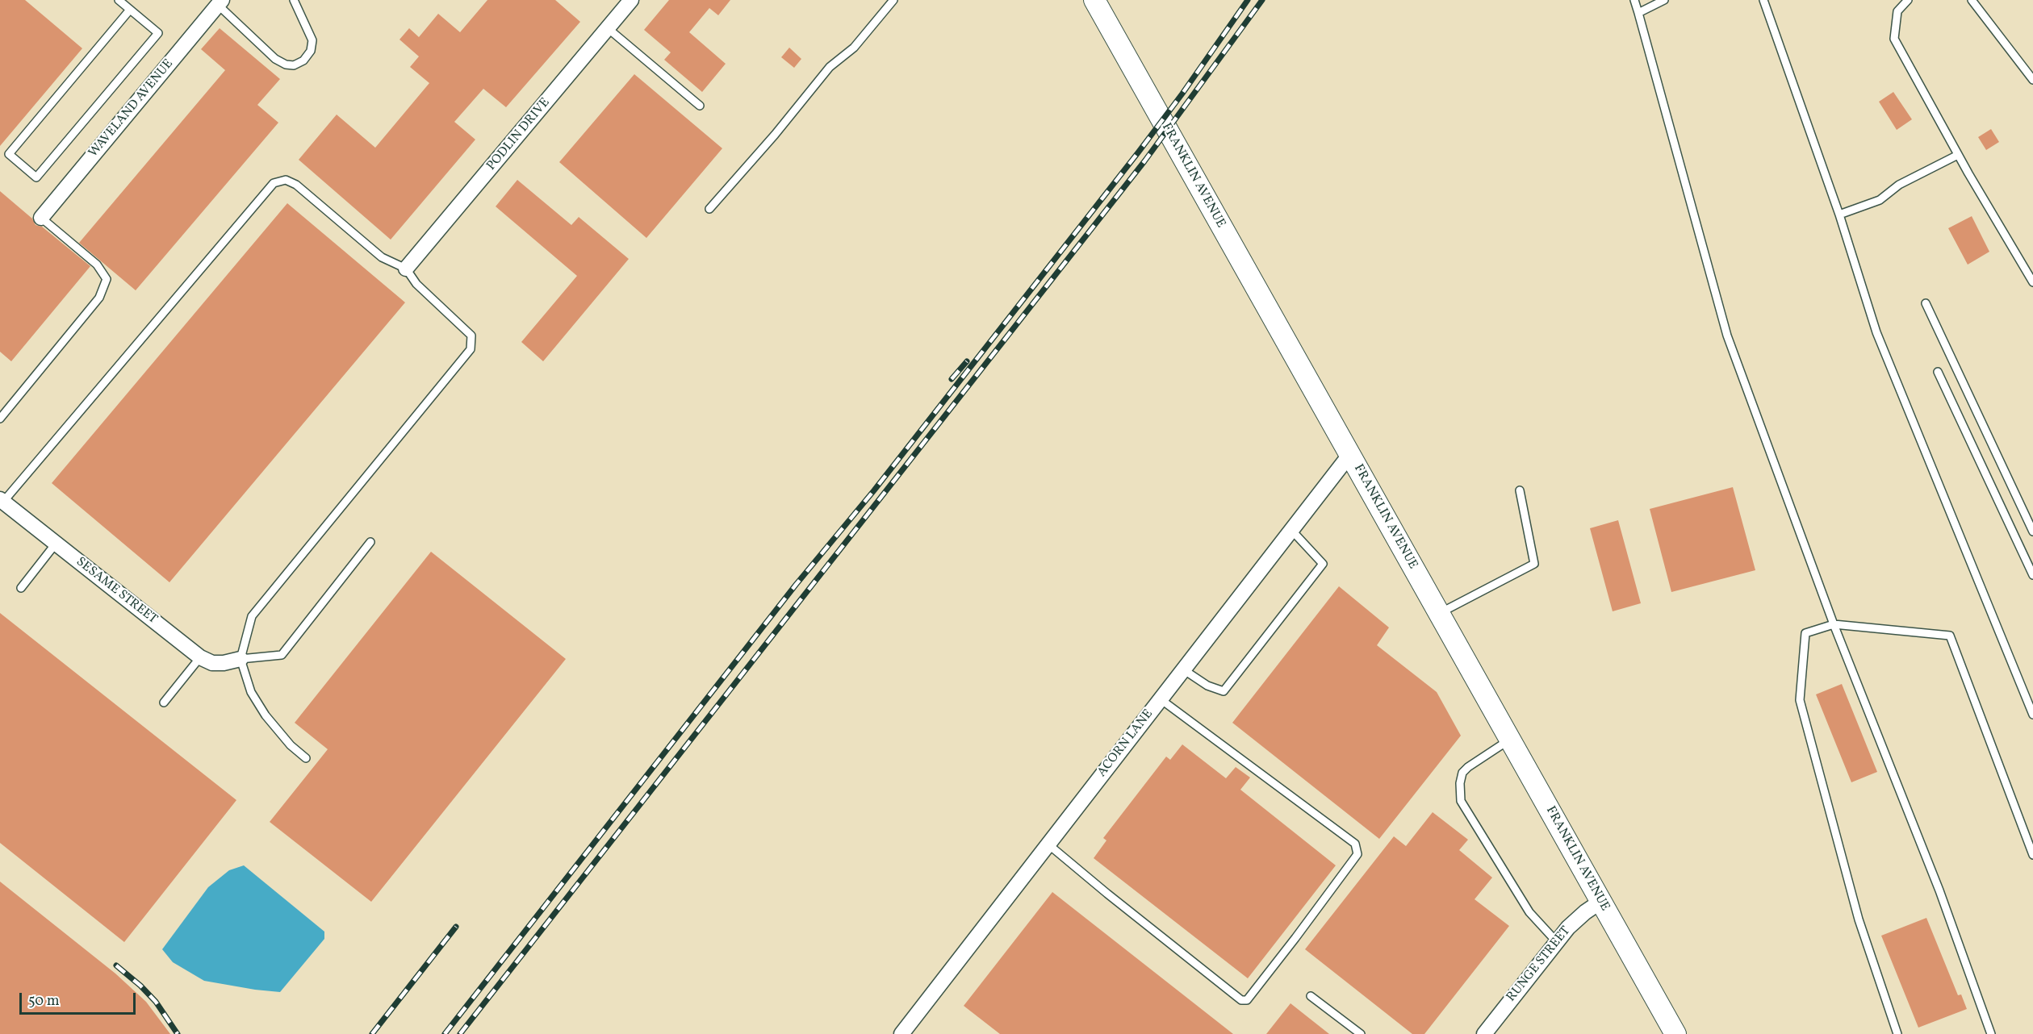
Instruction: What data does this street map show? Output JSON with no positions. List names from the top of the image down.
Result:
{
  "streets": {
    "main road": ["FRANKLIN AVENUE"],
    "street": [
      "WAVELAND AVENUE",
      "PODLIN DRIVE",
      "SESAME STREET",
      "ACORN LANE",
      "RUNGE STREET"
    ]
  },
  "crossings": [
    ["FRANKLIN AVENUE", "ACORN LANE"],
    ["FRANKLIN AVENUE", "RUNGE STREET"]
  ],
  "scale_bar": "50 m"
}
